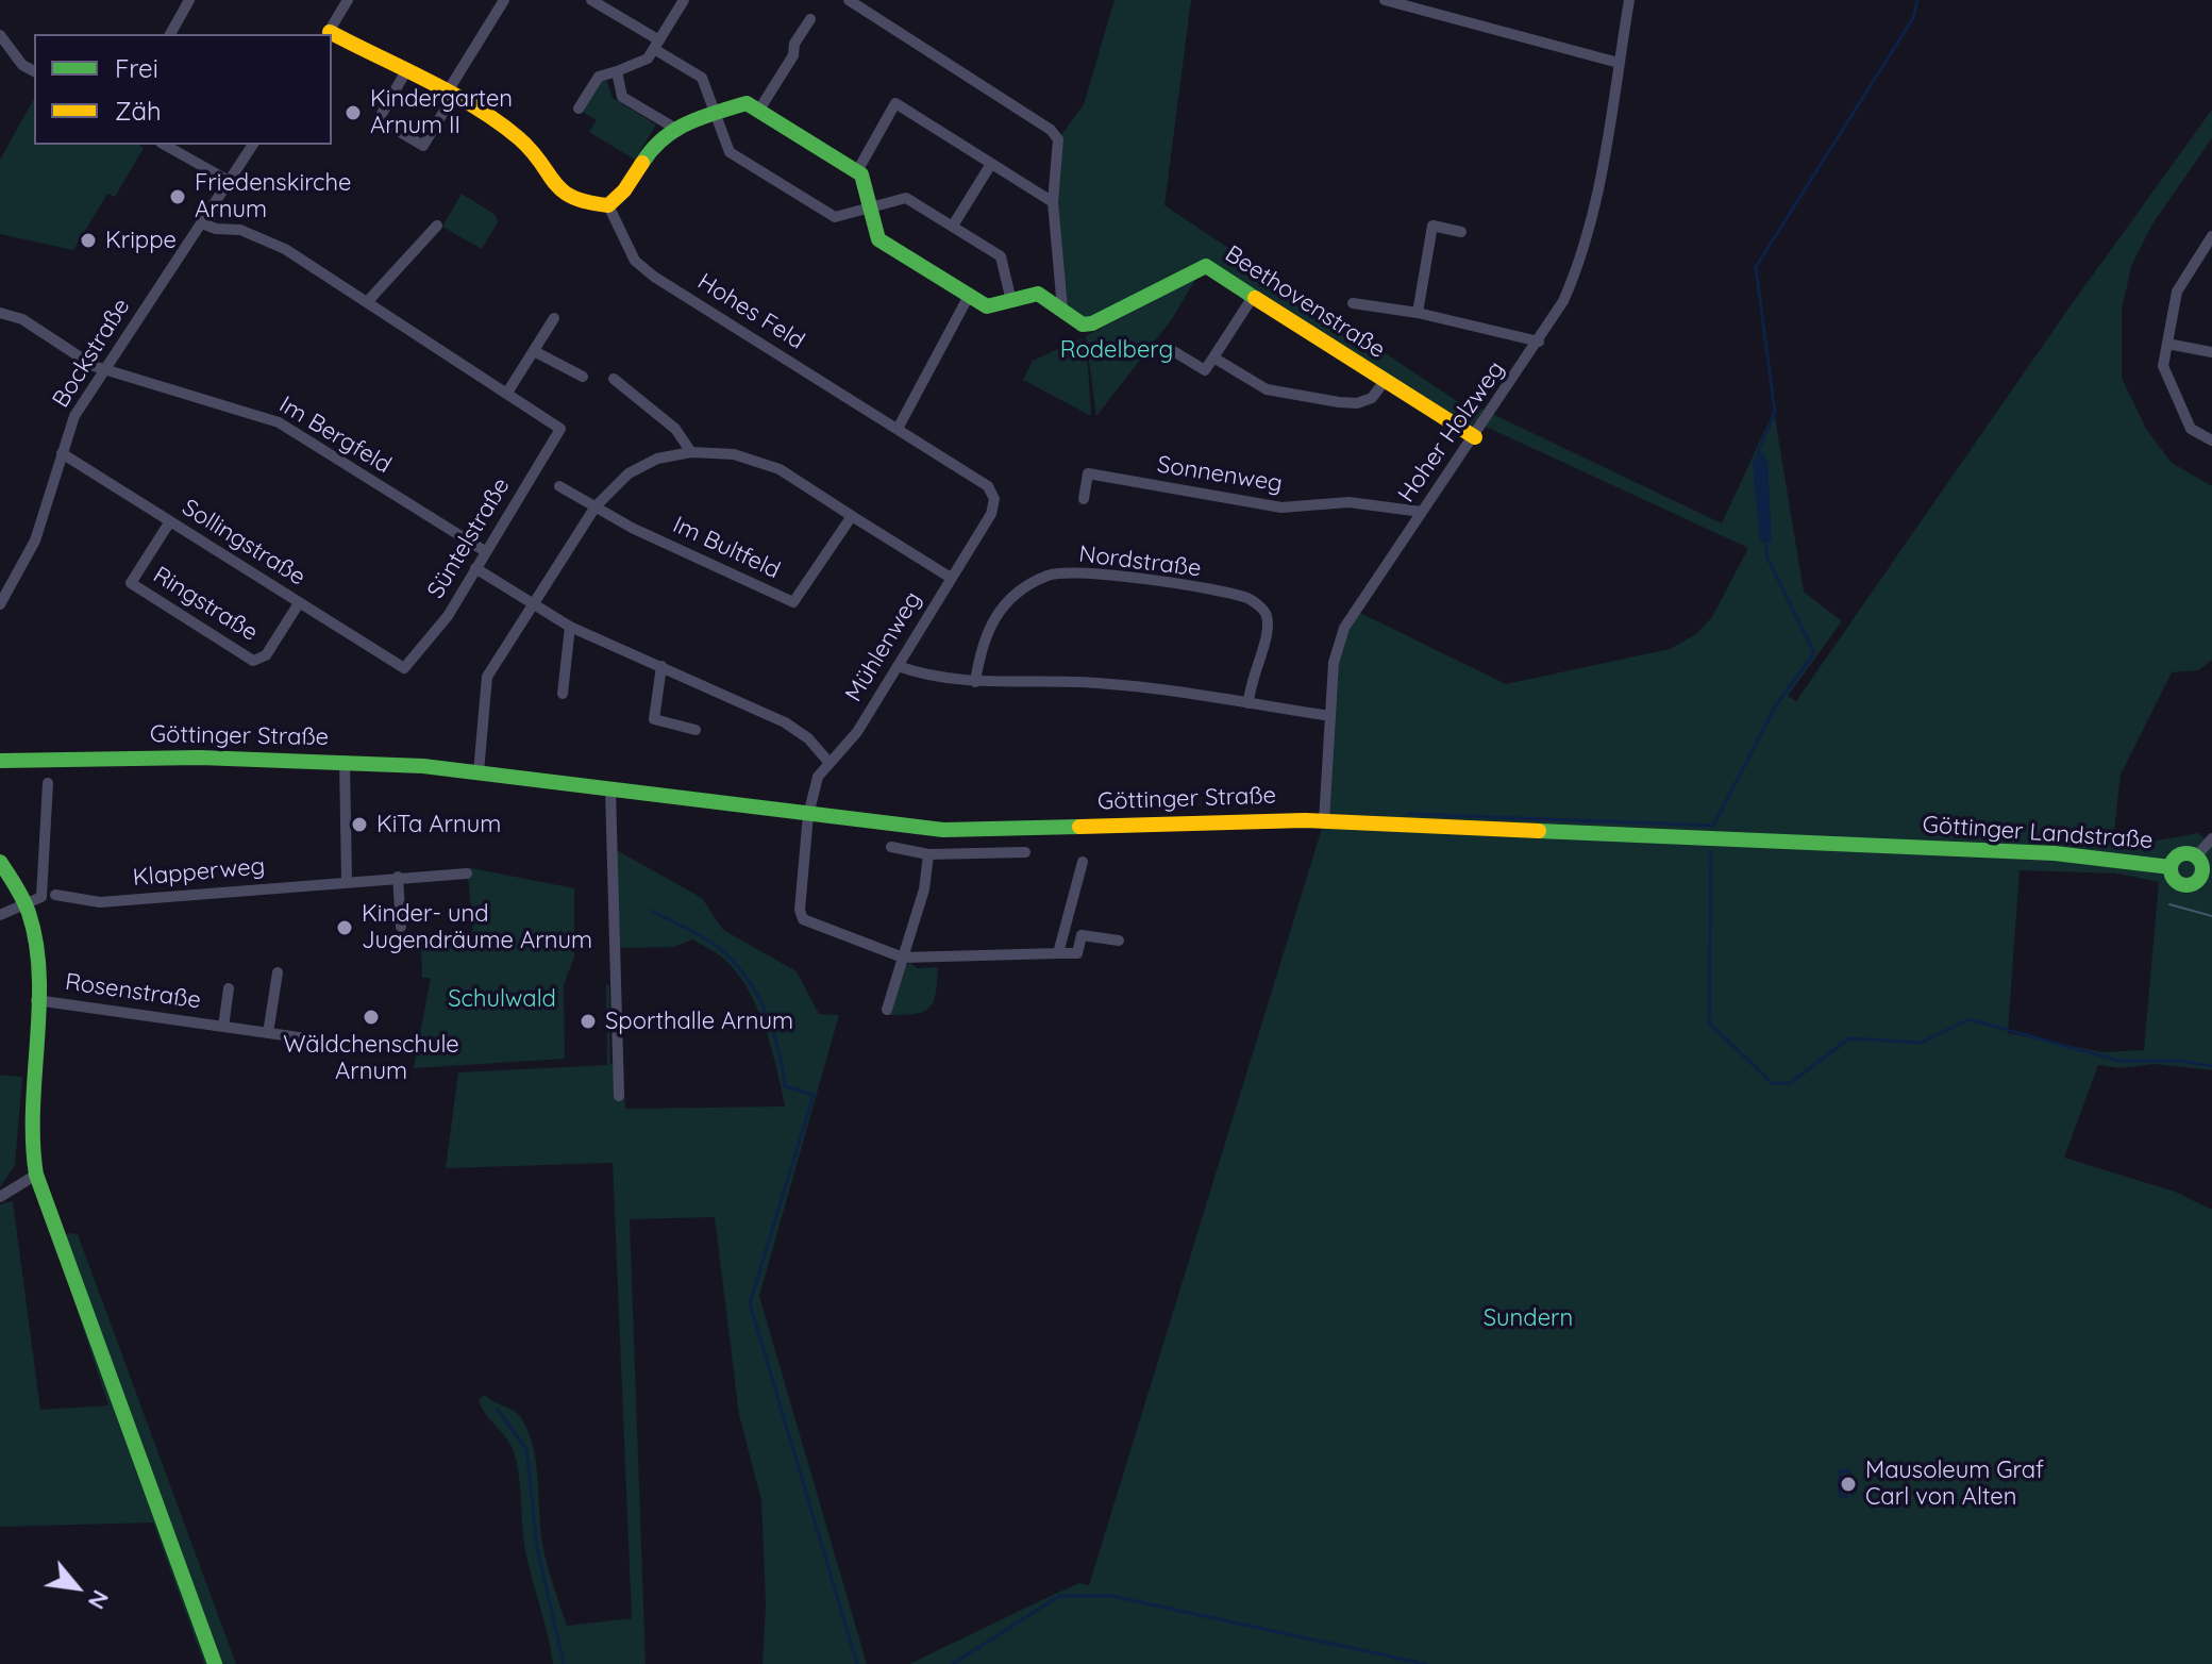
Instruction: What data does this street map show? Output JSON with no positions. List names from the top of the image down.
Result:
{
  "streets": {
    "street": [
      "Beethovenstraße",
      "Hohes Feld",
      "Bockstraße",
      "Hoher Holzweg",
      "Im Bergfeld",
      "Sonnenweg",
      "Süntelstraße",
      "Sollingstraße",
      "Im Bultfeld",
      "Nordstraße",
      "Ringstraße",
      "Mühlenweg",
      "Göttinger Straße",
      "Göttinger Landstraße",
      "Klapperweg",
      "Rosenstraße"
    ]
  },
  "crossings": [
    ["Beethovenstraße", "Hoher Holzweg"],
    ["Hohes Feld", "Mühlenweg"],
    ["Bockstraße", "Im Bergfeld"],
    ["Bockstraße", "Sollingstraße"],
    ["Hoher Holzweg", "Sonnenweg"],
    ["Hoher Holzweg", "Göttinger Straße"],
    ["Im Bergfeld", "Süntelstraße"],
    ["Süntelstraße", "Sollingstraße"],
    ["Sollingstraße", "Ringstraße"],
    ["Mühlenweg", "Göttinger Straße"],
    ["Göttinger Straße", "Göttinger Landstraße"]
  ],
  "parks": ["Rodelberg", "Schulwald", "Sundern"],
  "places": [
    "Kindergarten Arnum II",
    "Friedenskirche Arnum",
    "Krippe",
    "KiTa Arnum",
    "Kinder- und Jugendräume Arnum",
    "Wäldchenschule Arnum",
    "Sporthalle Arnum",
    "Mausoleum Graf Carl von Alten"
  ],
  "legend": ["Frei", "Zäh"],
  "north": "bottom right"
}
